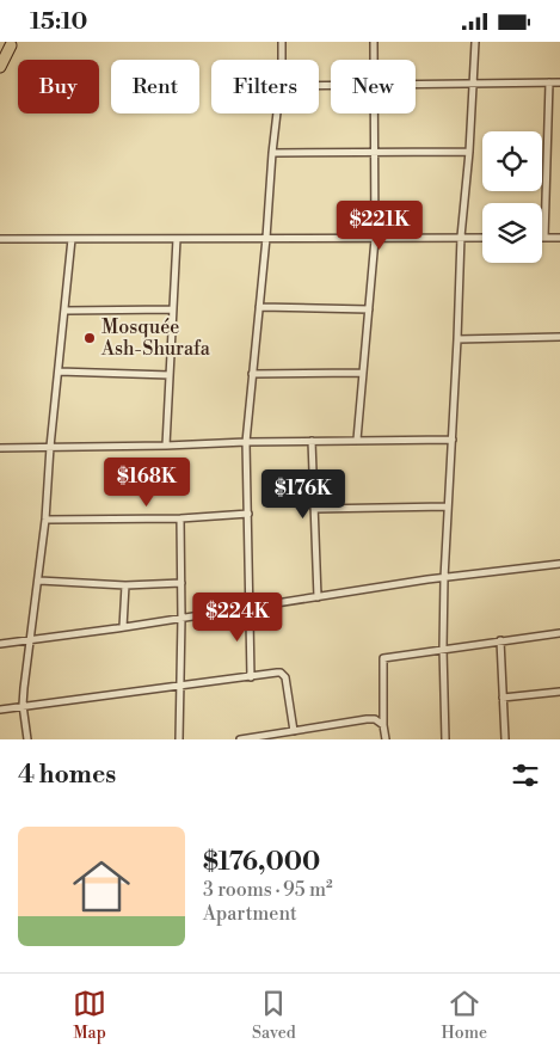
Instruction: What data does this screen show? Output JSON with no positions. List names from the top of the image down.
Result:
{
  "places": ["Mosquée Ash-Shurafa"],
  "page": {
    "status": "15:10",
    "chip": [
      "Buy",
      "Rent",
      "Filters",
      "New"
    ],
    "price": [
      "$221K",
      "$168K",
      "$176K",
      "$224K"
    ],
    "heading": "4 homes",
    "list": [
      {
        "name": "$176,000",
        "note": "3 rooms · 95 m² · Apartment"
      }
    ],
    "tabs": ["Map", "Saved", "Home"]
  }
}
